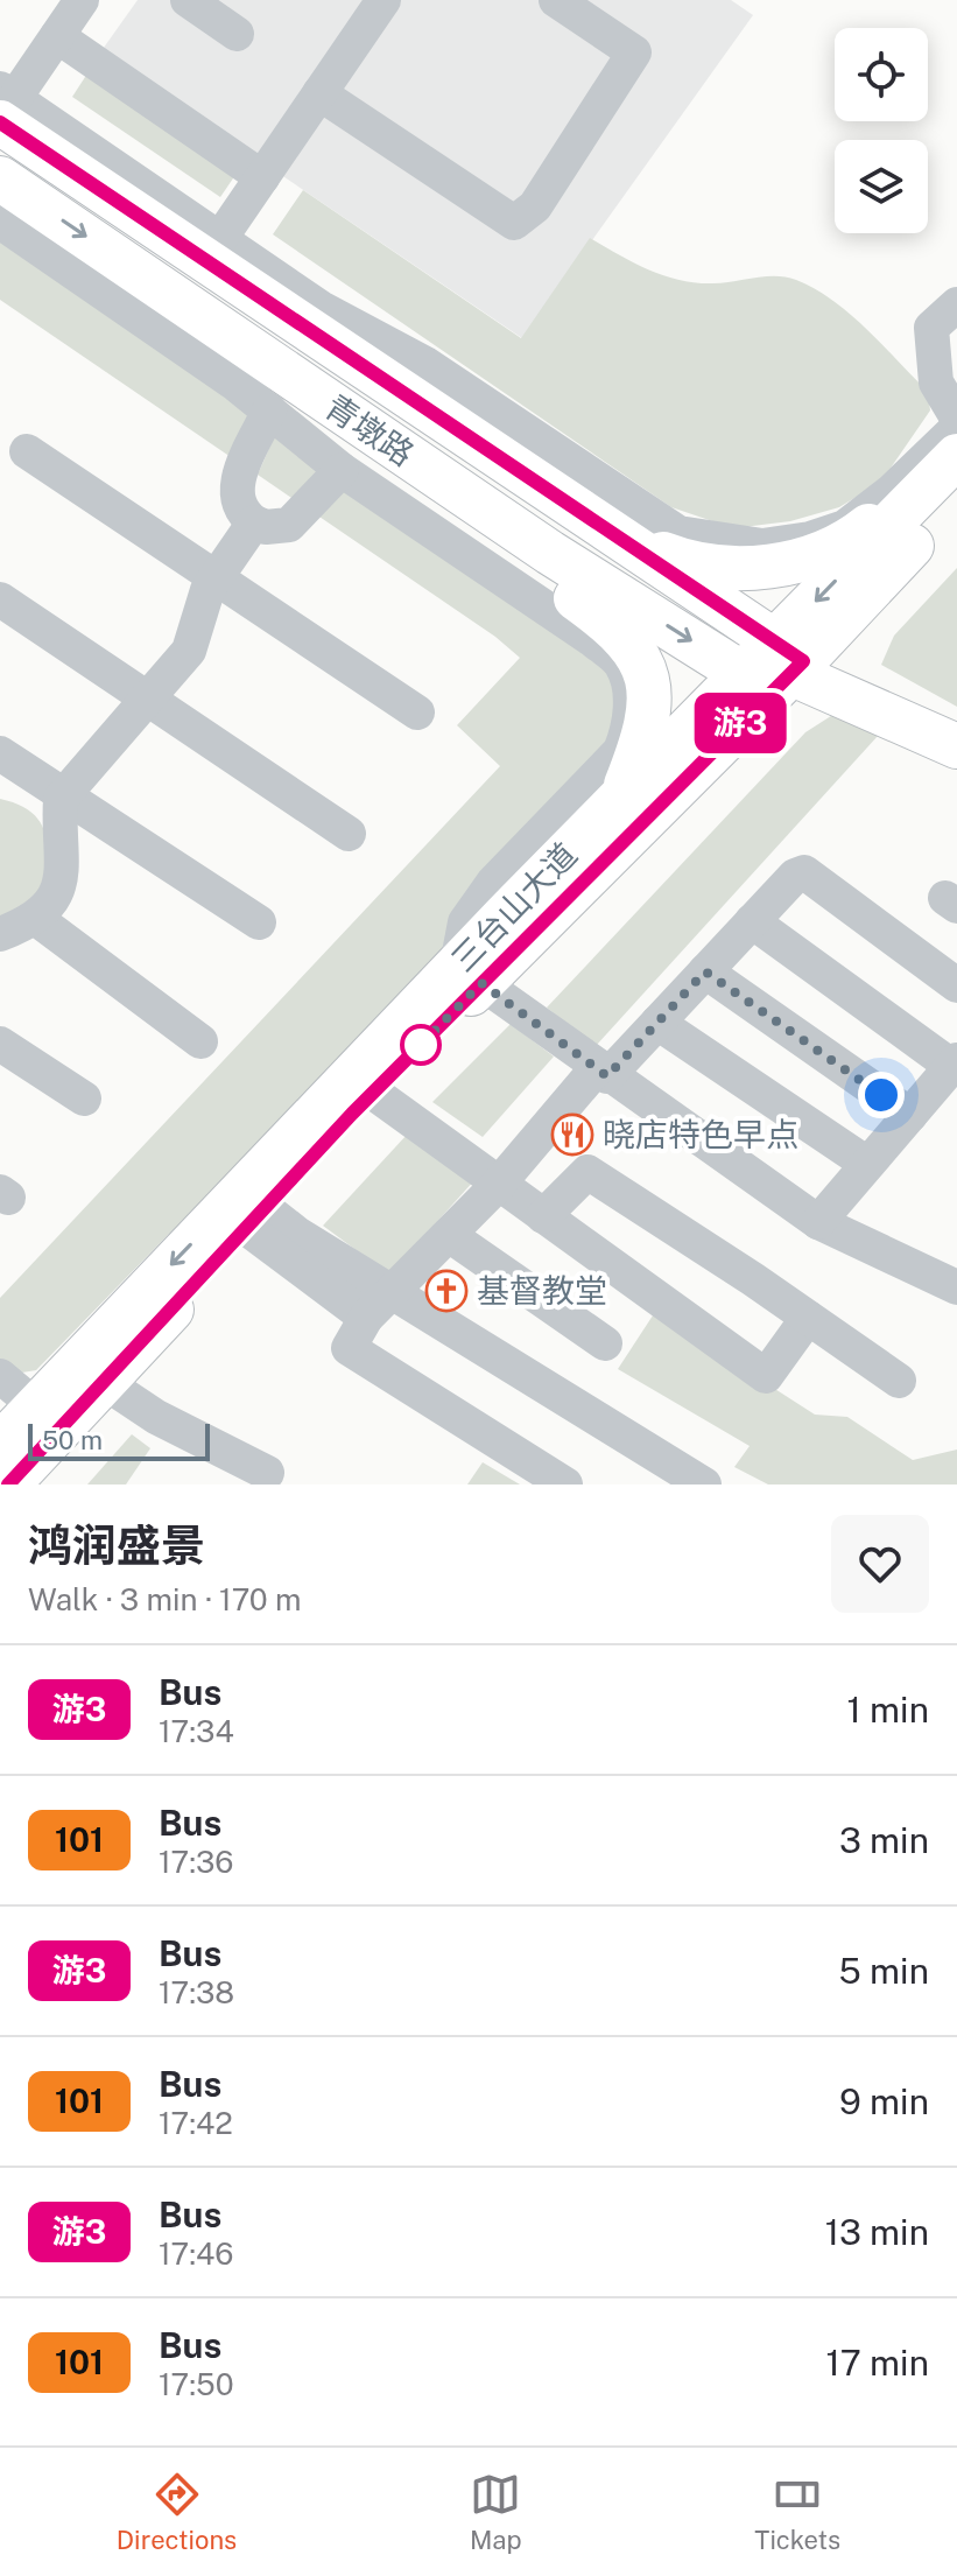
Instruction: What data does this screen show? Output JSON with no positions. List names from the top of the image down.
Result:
{
  "streets": {
    "main road": ["青墩路", "三台山大道"]
  },
  "crossings": [
    ["青墩路", "三台山大道"]
  ],
  "places": {
    "restaurant": ["晓店特色早点"],
    "church": ["基督教堂"]
  },
  "lines": ["bus line 游3"],
  "scale_bar": "50 m",
  "page": {
    "on_map": "游3",
    "scale": "50 m",
    "heading": ["鸿润盛景", "Walk · 3 min · 170 m"],
    "list": [
      {
        "mark": "游3",
        "name": "Bus",
        "note": "17:34",
        "value": "1 min"
      },
      {
        "mark": "101",
        "name": "Bus",
        "note": "17:36",
        "value": "3 min"
      },
      {
        "mark": "游3",
        "name": "Bus",
        "note": "17:38",
        "value": "5 min"
      },
      {
        "mark": "101",
        "name": "Bus",
        "note": "17:42",
        "value": "9 min"
      },
      {
        "mark": "游3",
        "name": "Bus",
        "note": "17:46",
        "value": "13 min"
      },
      {
        "mark": "101",
        "name": "Bus",
        "note": "17:50",
        "value": "17 min"
      }
    ],
    "tabs": ["Directions", "Map", "Tickets"]
  }
}
